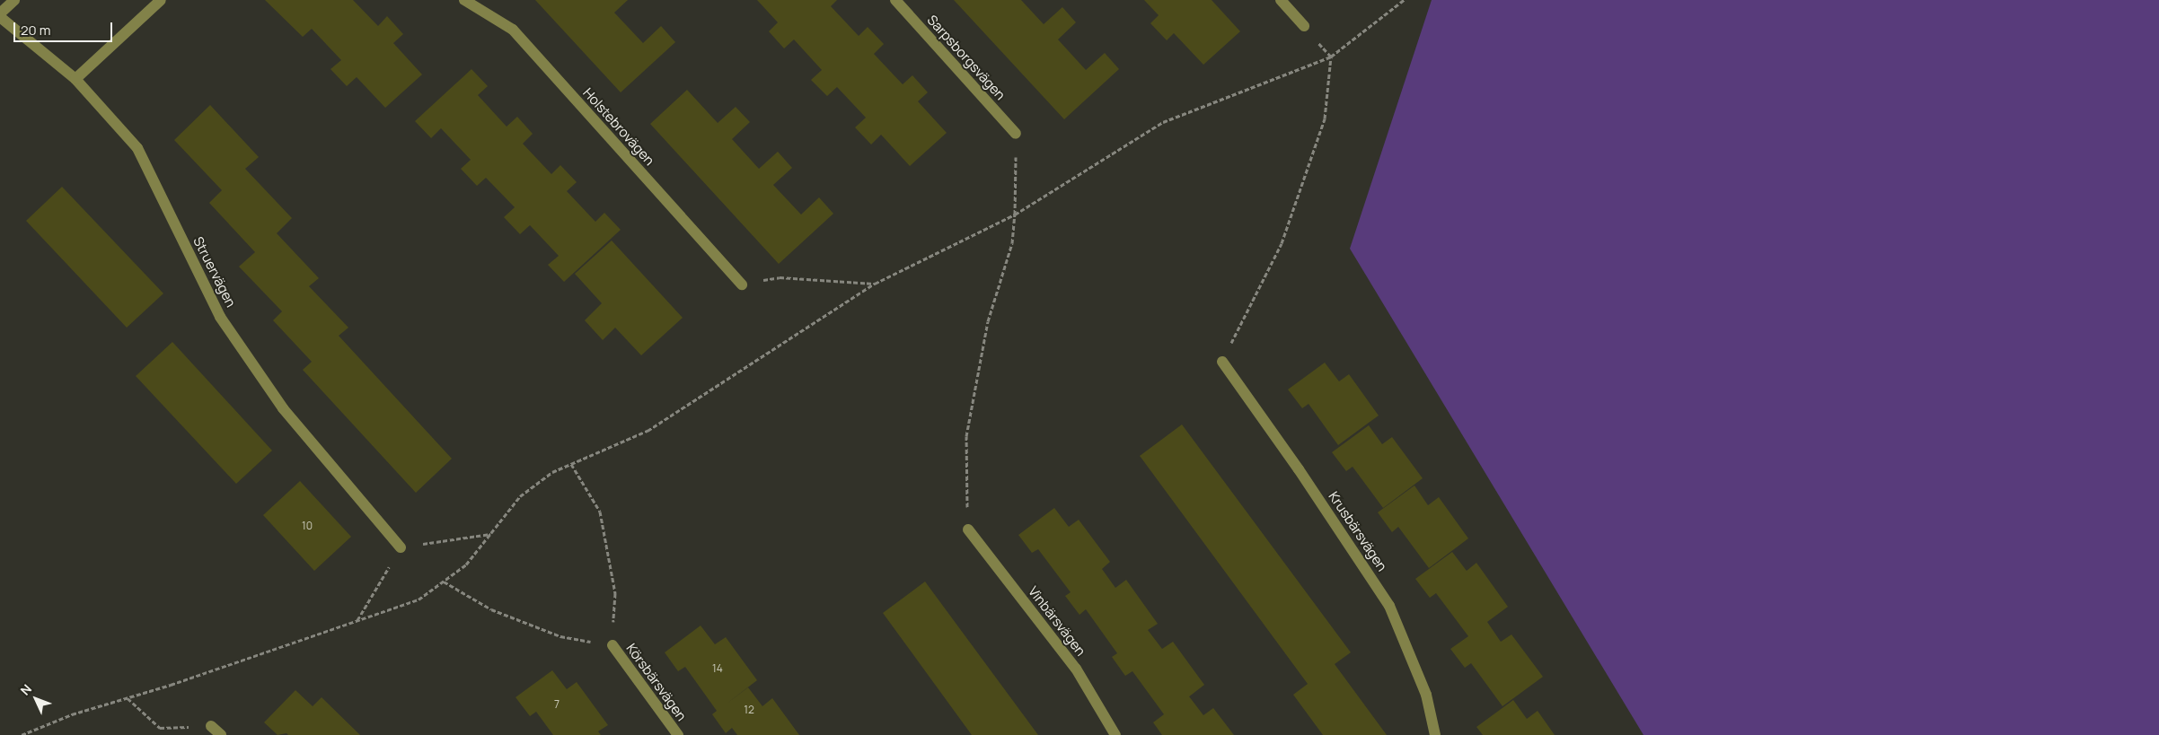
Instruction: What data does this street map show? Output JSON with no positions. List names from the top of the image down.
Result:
{
  "streets": {
    "street": [
      "Sarpsborgsvägen",
      "Holstebrovägen",
      "Struervägen",
      "Krusbärsvägen",
      "Vinbärsvägen",
      "Körsbärsvägen"
    ]
  },
  "house_numbers": [
    "10",
    "14",
    "7",
    "12"
  ],
  "scale_bar": "20 m",
  "north": "top left"
}
